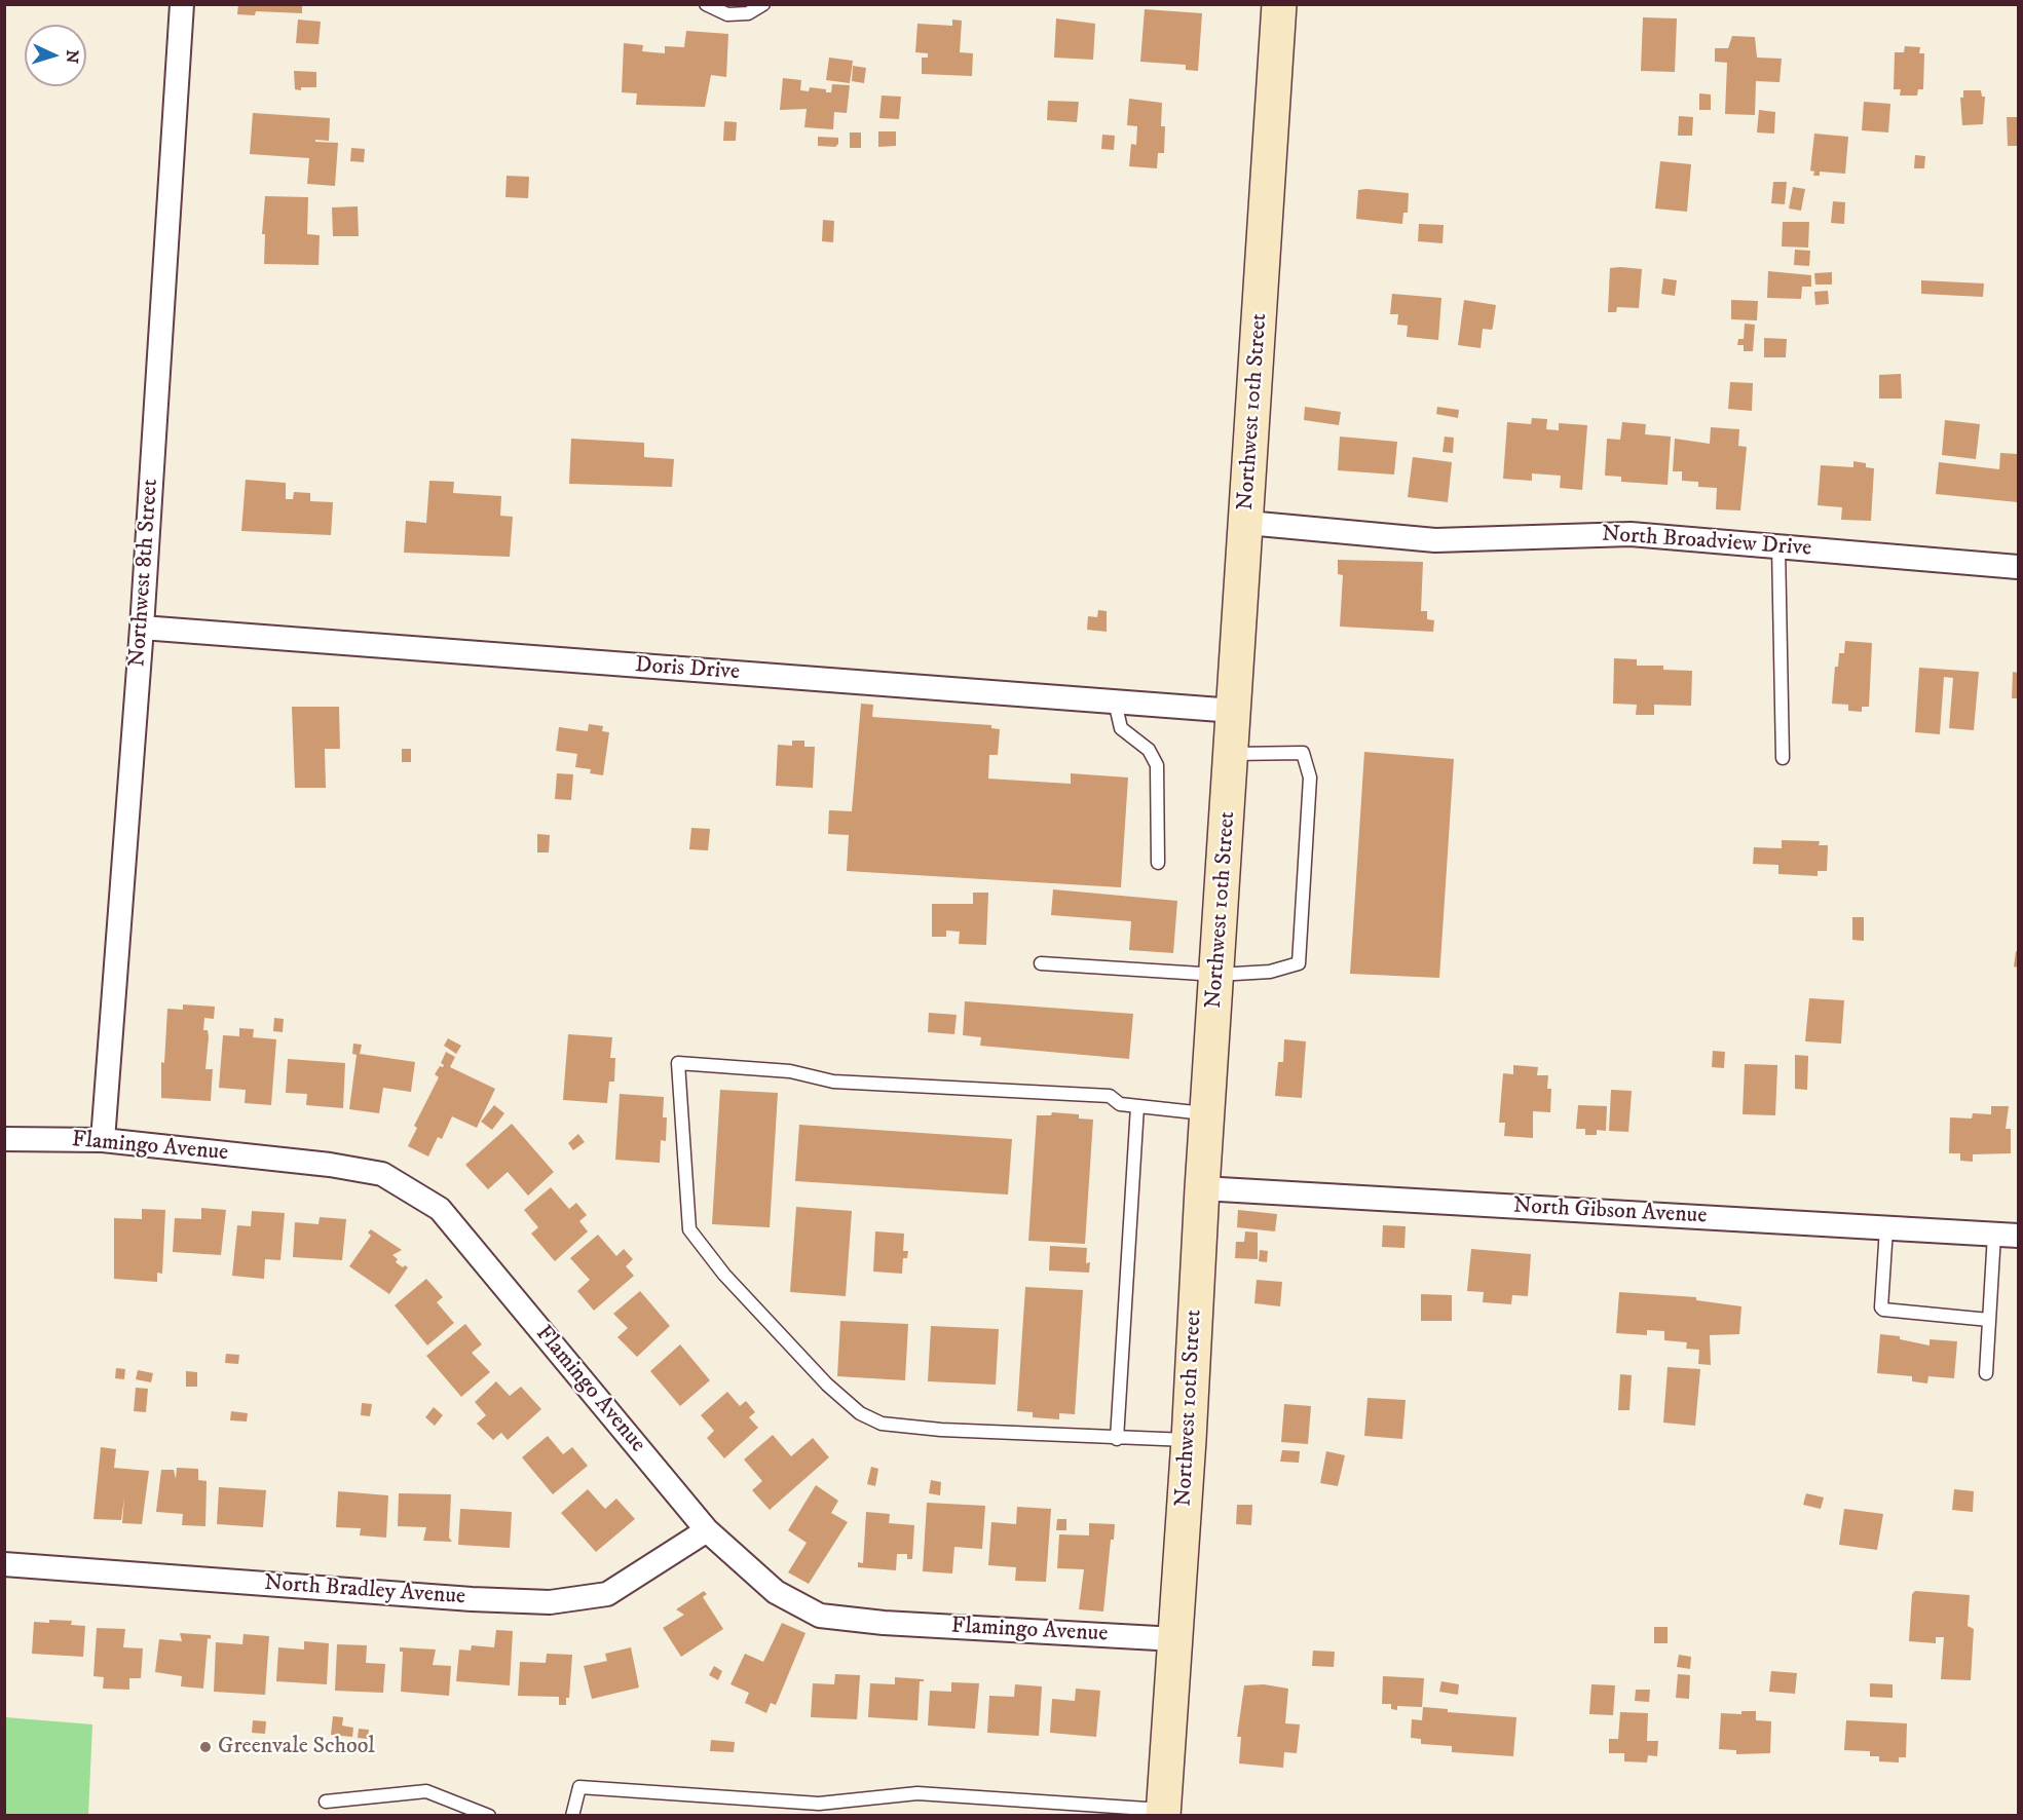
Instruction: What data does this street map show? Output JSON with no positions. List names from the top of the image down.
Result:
{
  "streets": {
    "main road": ["Northwest 10th Street"],
    "street": [
      "North Broadview Drive",
      "Northwest 8th Street",
      "Doris Drive",
      "Flamingo Avenue",
      "North Gibson Avenue",
      "North Bradley Avenue"
    ]
  },
  "crossings": [
    ["Northwest 10th Street", "North Broadview Drive"],
    ["Northwest 10th Street", "Doris Drive"],
    ["Northwest 10th Street", "Flamingo Avenue"],
    ["Northwest 10th Street", "North Gibson Avenue"],
    ["Northwest 8th Street", "Doris Drive"],
    ["Northwest 8th Street", "Flamingo Avenue"],
    ["Flamingo Avenue", "North Bradley Avenue"]
  ],
  "places": ["Greenvale School"],
  "north": "right"
}
